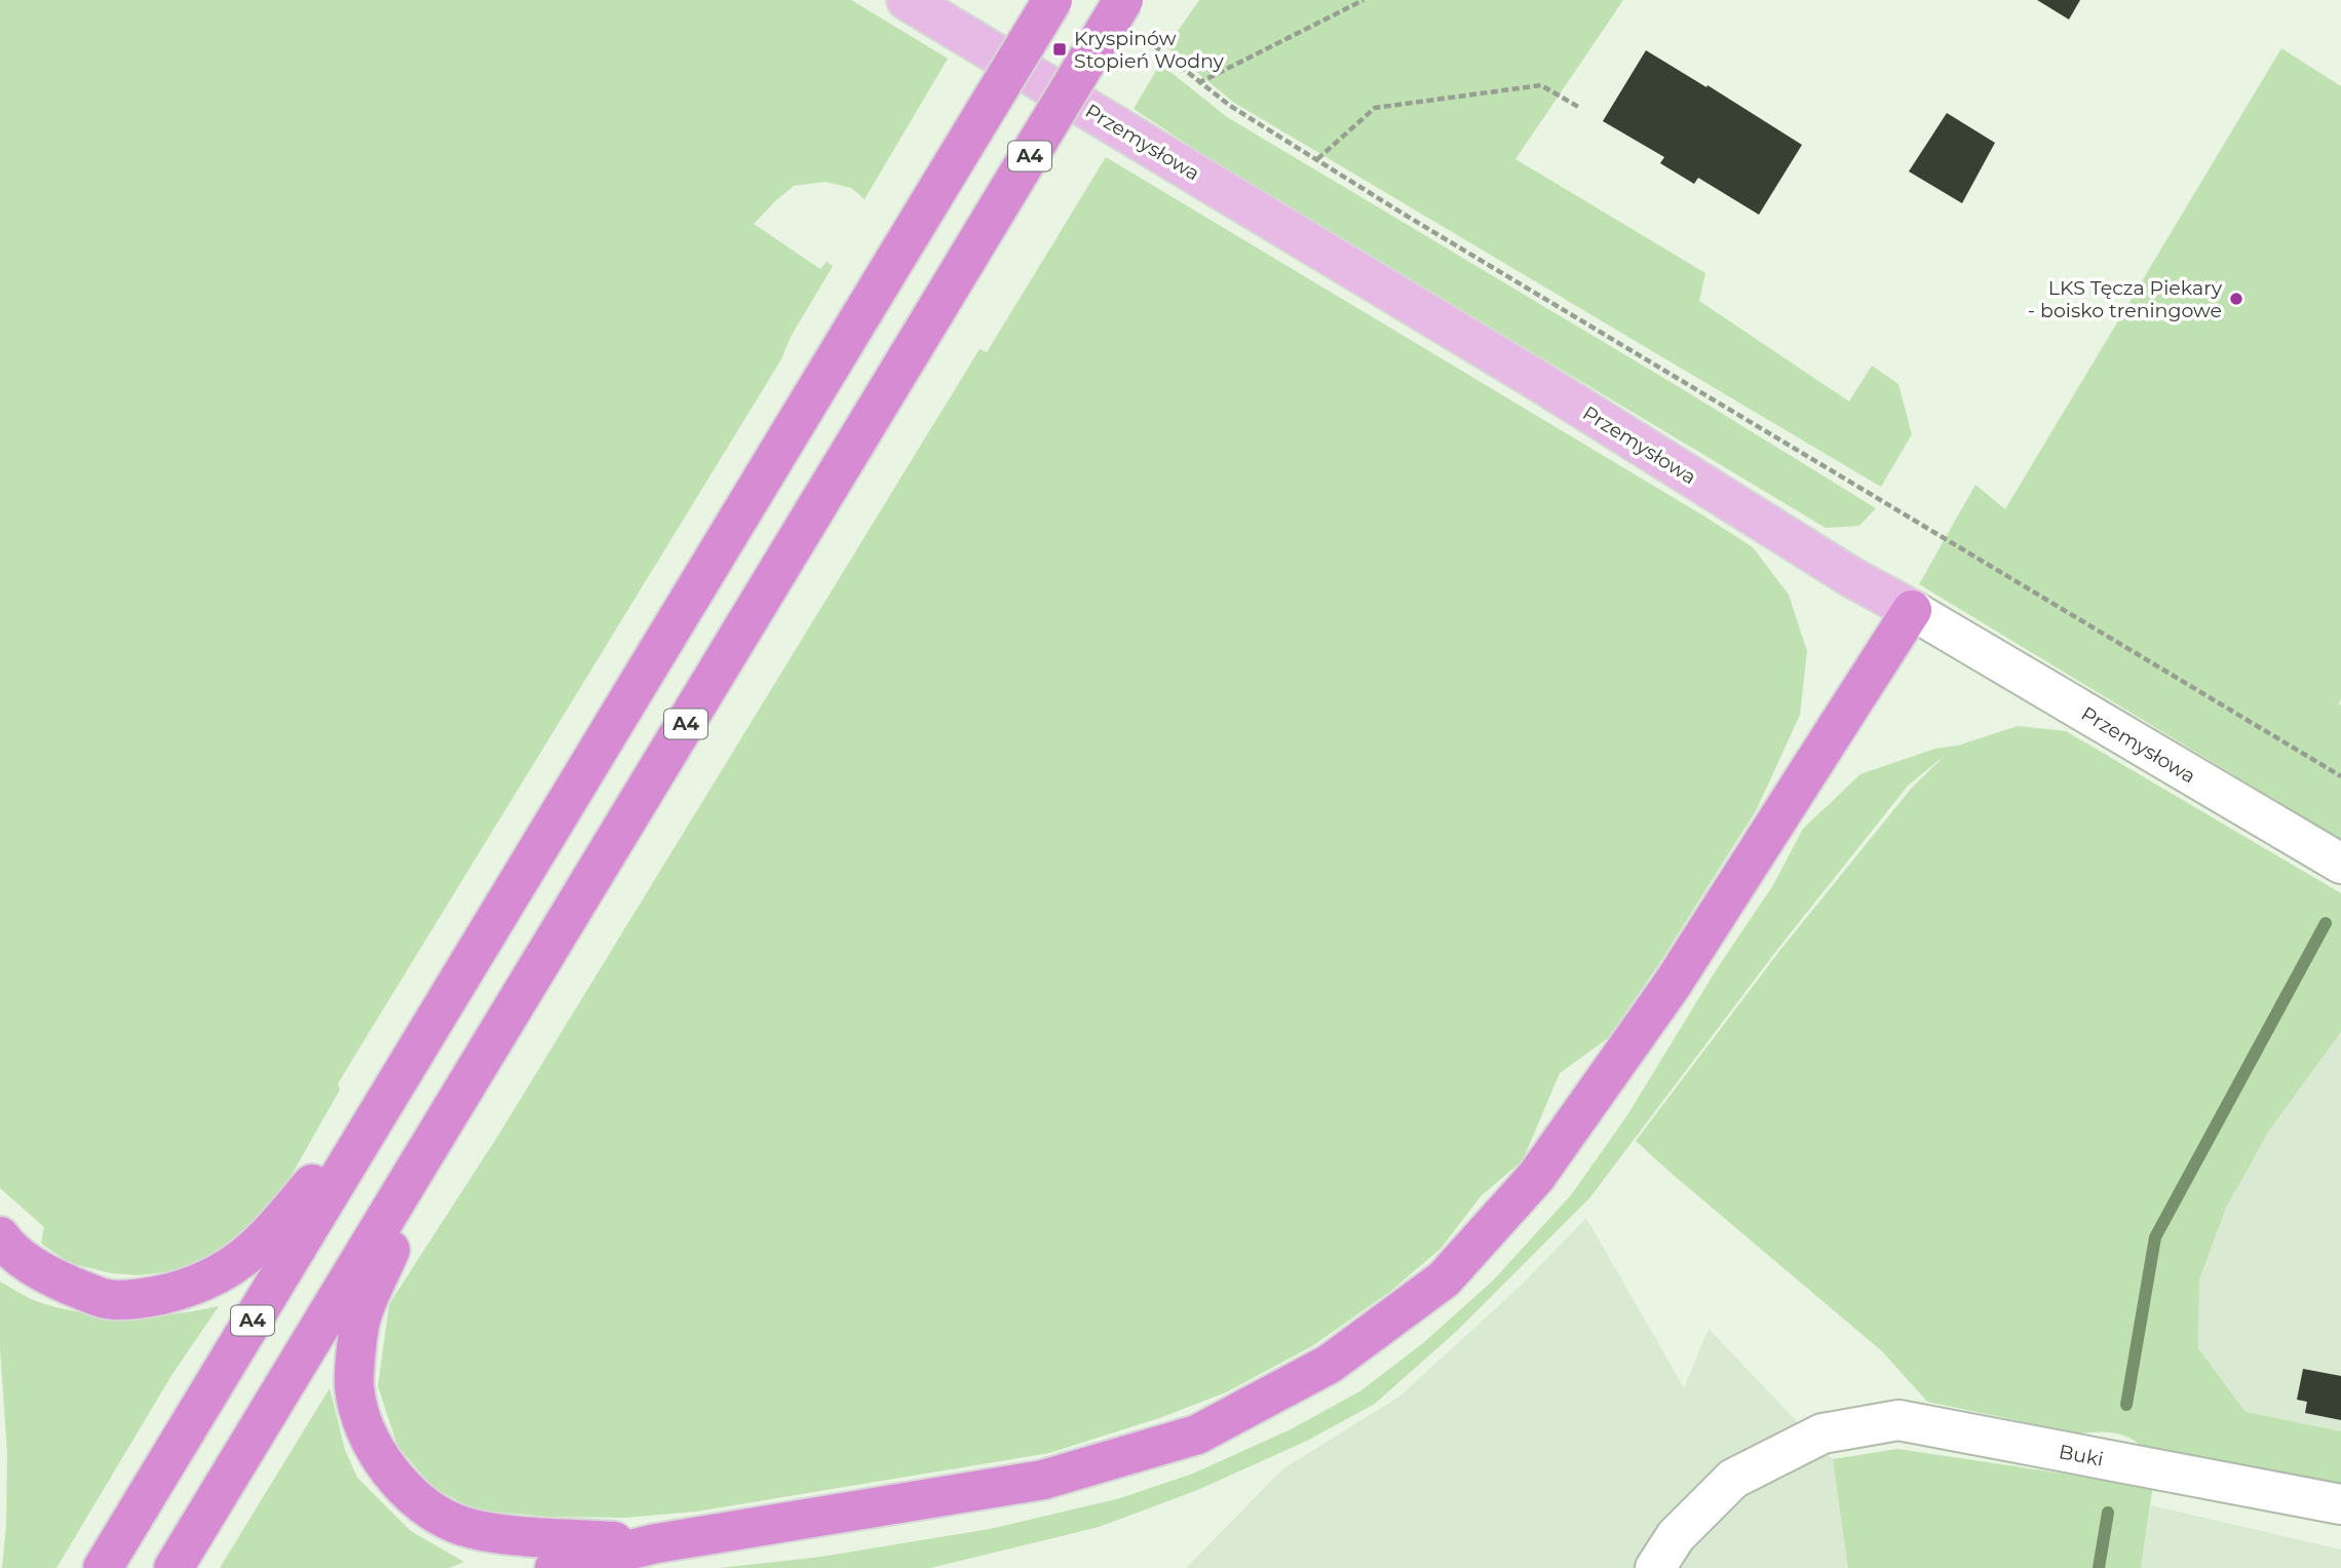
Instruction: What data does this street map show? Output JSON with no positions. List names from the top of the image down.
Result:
{
  "streets": {
    "highway": ["A4"],
    "main road": ["Przemysłowa"],
    "street": ["Buki"]
  },
  "places": {
    "transit": ["Kryspinów Stopień Wodny"],
    "other": ["LKS Tęcza Piekary - boisko treningowe"]
  }
}
